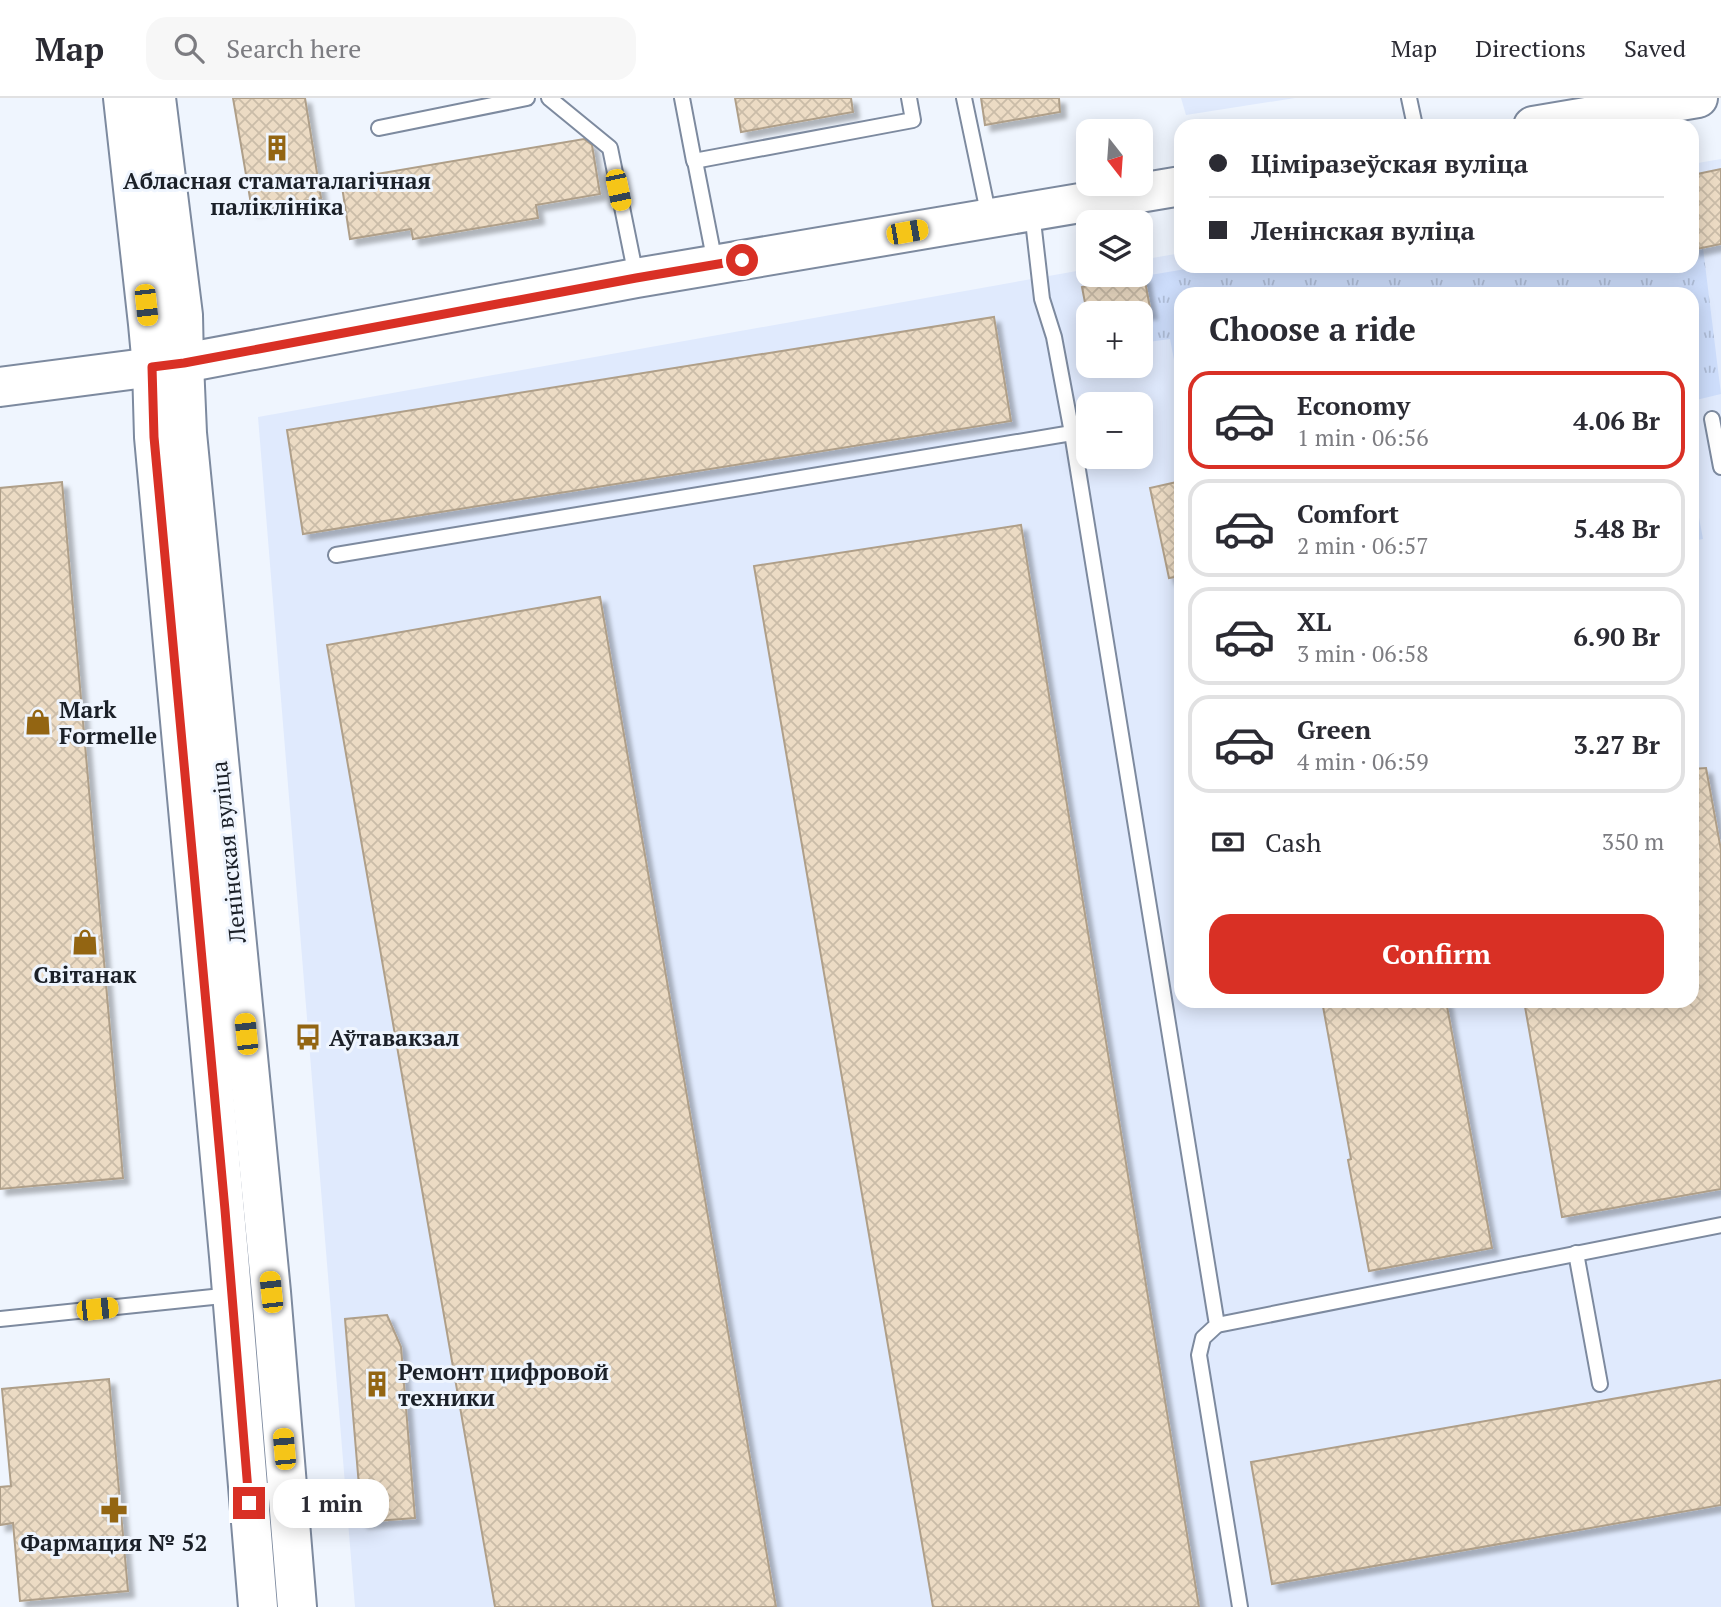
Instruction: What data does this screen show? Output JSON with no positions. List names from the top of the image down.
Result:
{
  "streets": {
    "main road": ["Ленінская вуліца"]
  },
  "places": {
    "building": ["Абласная стаматалагічная паліклініка", "Ремонт цифровой техники"],
    "shop": ["Mark Formelle", "Світанак"],
    "bus stop": ["Аўтавакзал"],
    "pharmacy": ["Фармация № 52"]
  },
  "north": "bottom",
  "page": {
    "header": "Map",
    "search": "Search here",
    "nav": ["Map", "Directions", "Saved"],
    "map_buttons": ["+", "−"],
    "banner": ["Ціміразеўская вуліца", "Ленінская вуліца"],
    "heading": "Choose a ride",
    "list": [
      {
        "name": "Economy",
        "note": "1 min · 06:56",
        "value": "4.06 Br"
      },
      {
        "name": "Comfort",
        "note": "2 min · 06:57",
        "value": "5.48 Br"
      },
      {
        "name": "XL",
        "note": "3 min · 06:58",
        "value": "6.90 Br"
      },
      {
        "name": "Green",
        "note": "4 min · 06:59",
        "value": "3.27 Br"
      }
    ],
    "pay": ["Cash", "350 m"],
    "buttons": "Confirm",
    "bubble": "1 min"
  }
}
